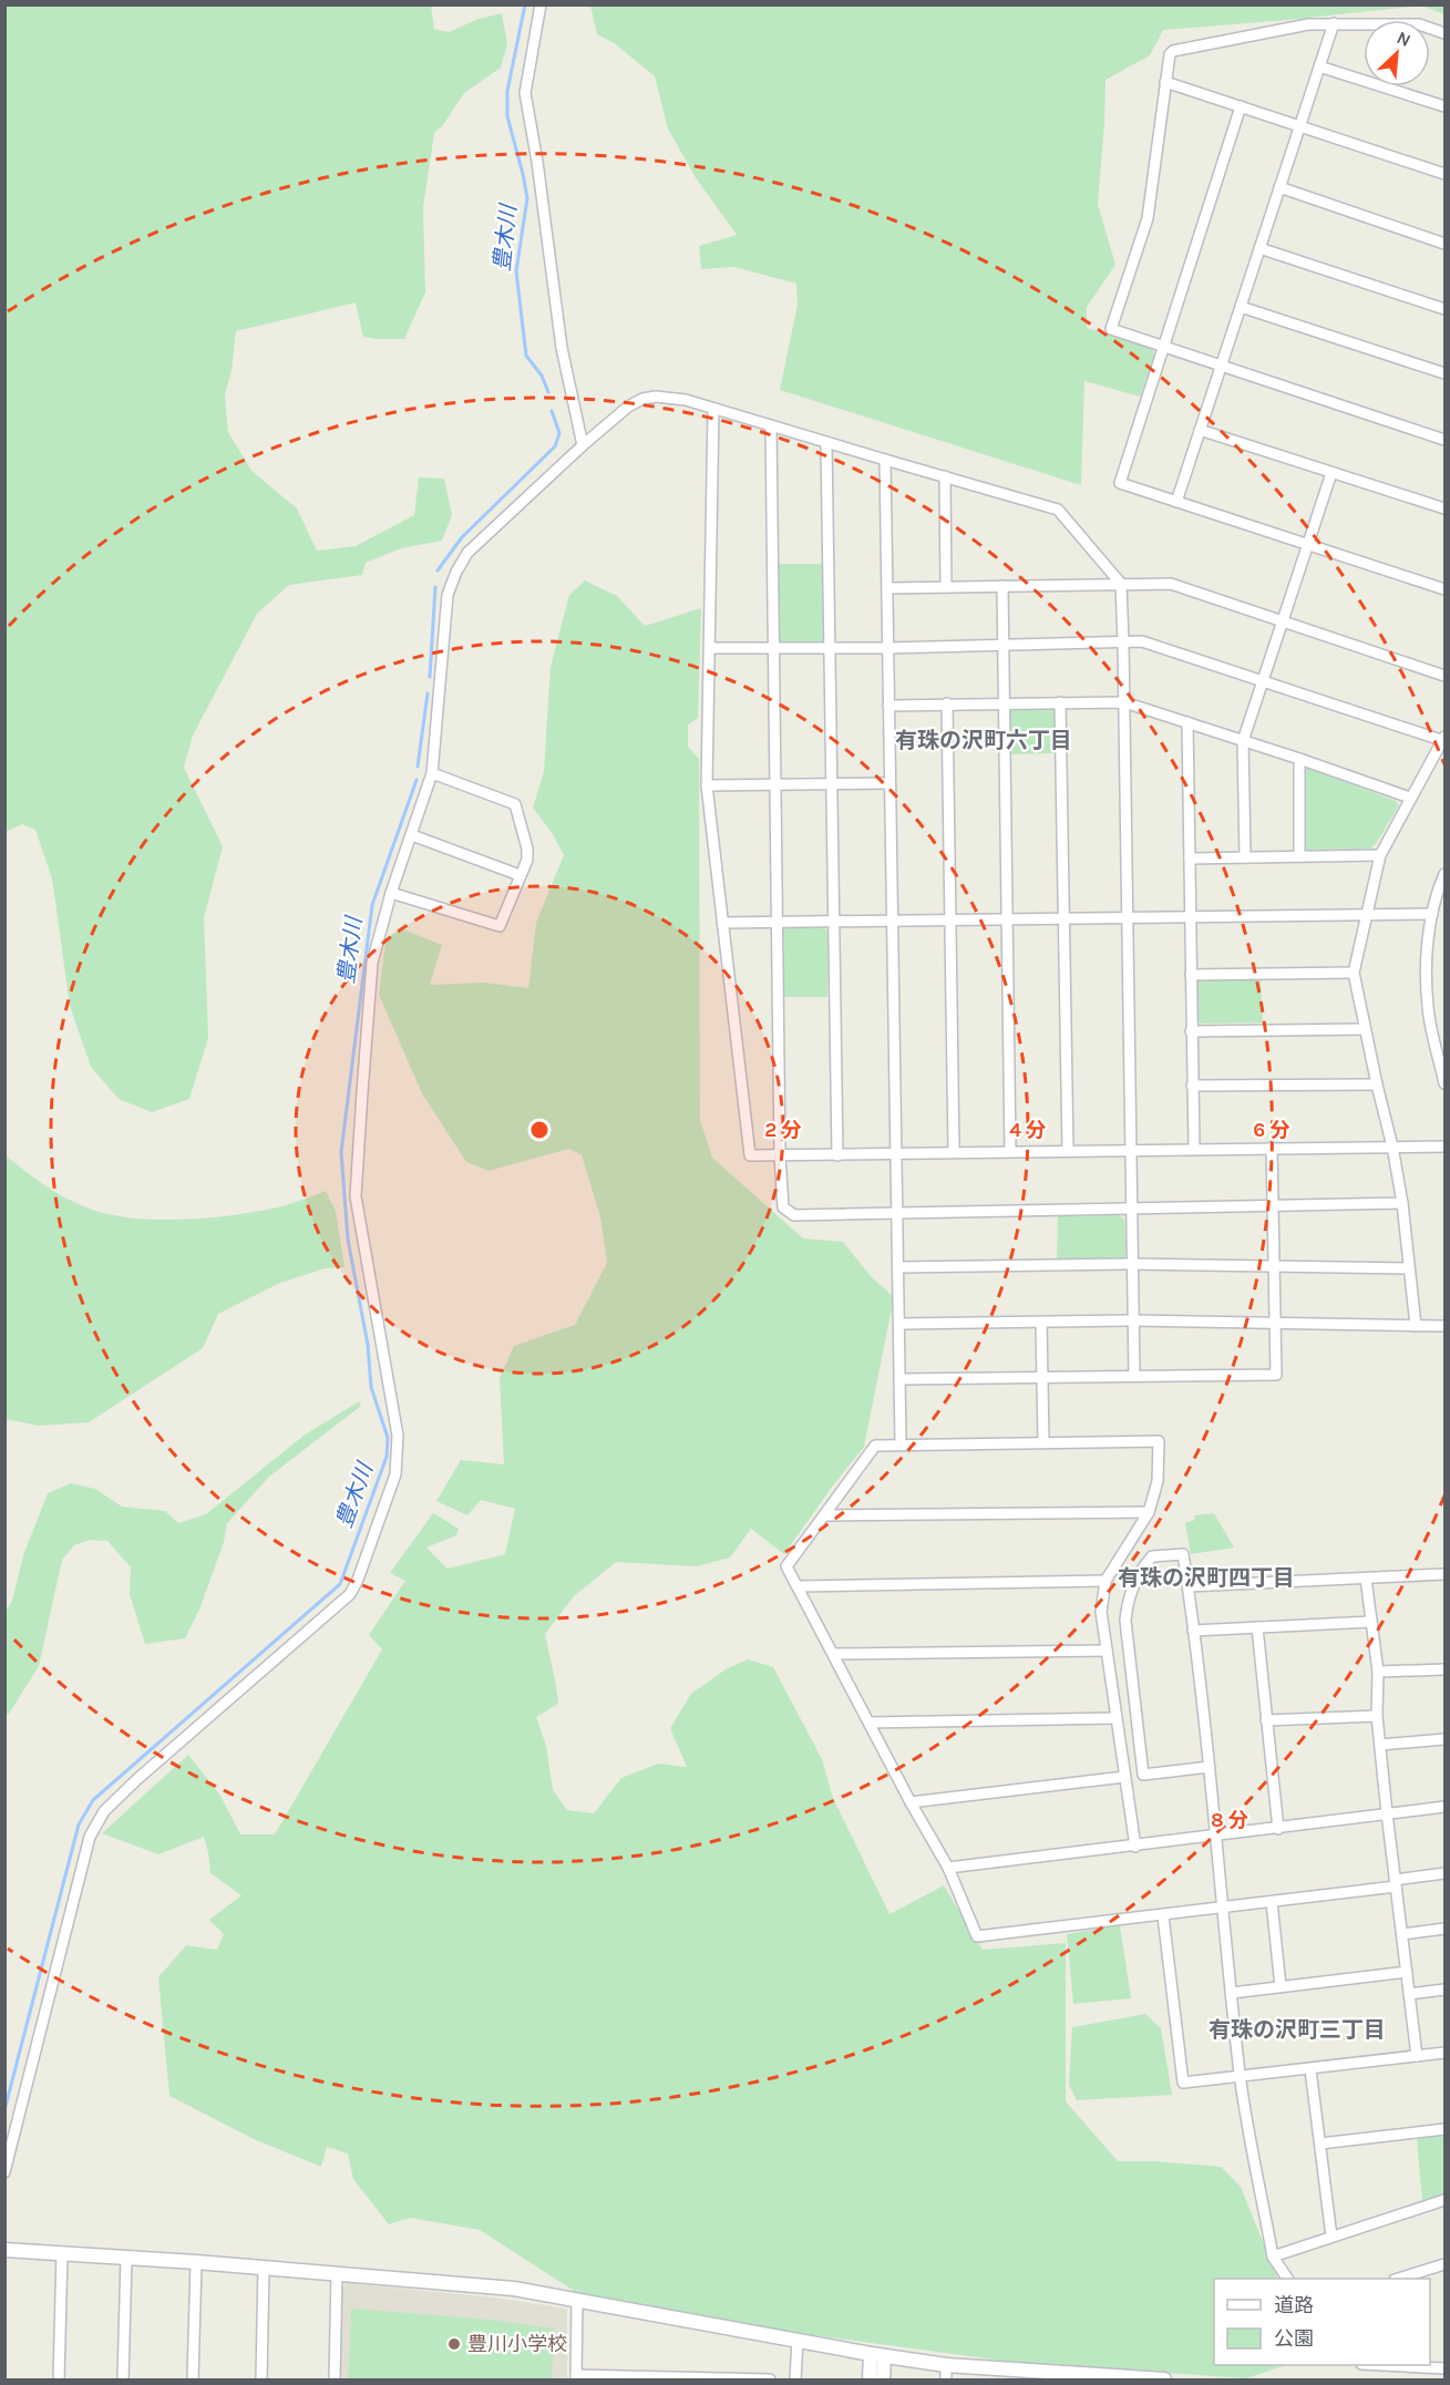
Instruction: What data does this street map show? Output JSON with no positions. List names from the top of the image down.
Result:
{
  "districts": ["有珠の沢町六丁目", "有珠の沢町四丁目", "有珠の沢町三丁目"],
  "water": ["豊木川"],
  "places": ["豊川小学校"],
  "legend": ["道路", "公園"],
  "north": "top right",
  "rings": [
    "2 分",
    "4 分",
    "6 分",
    "8 分"
  ]
}
